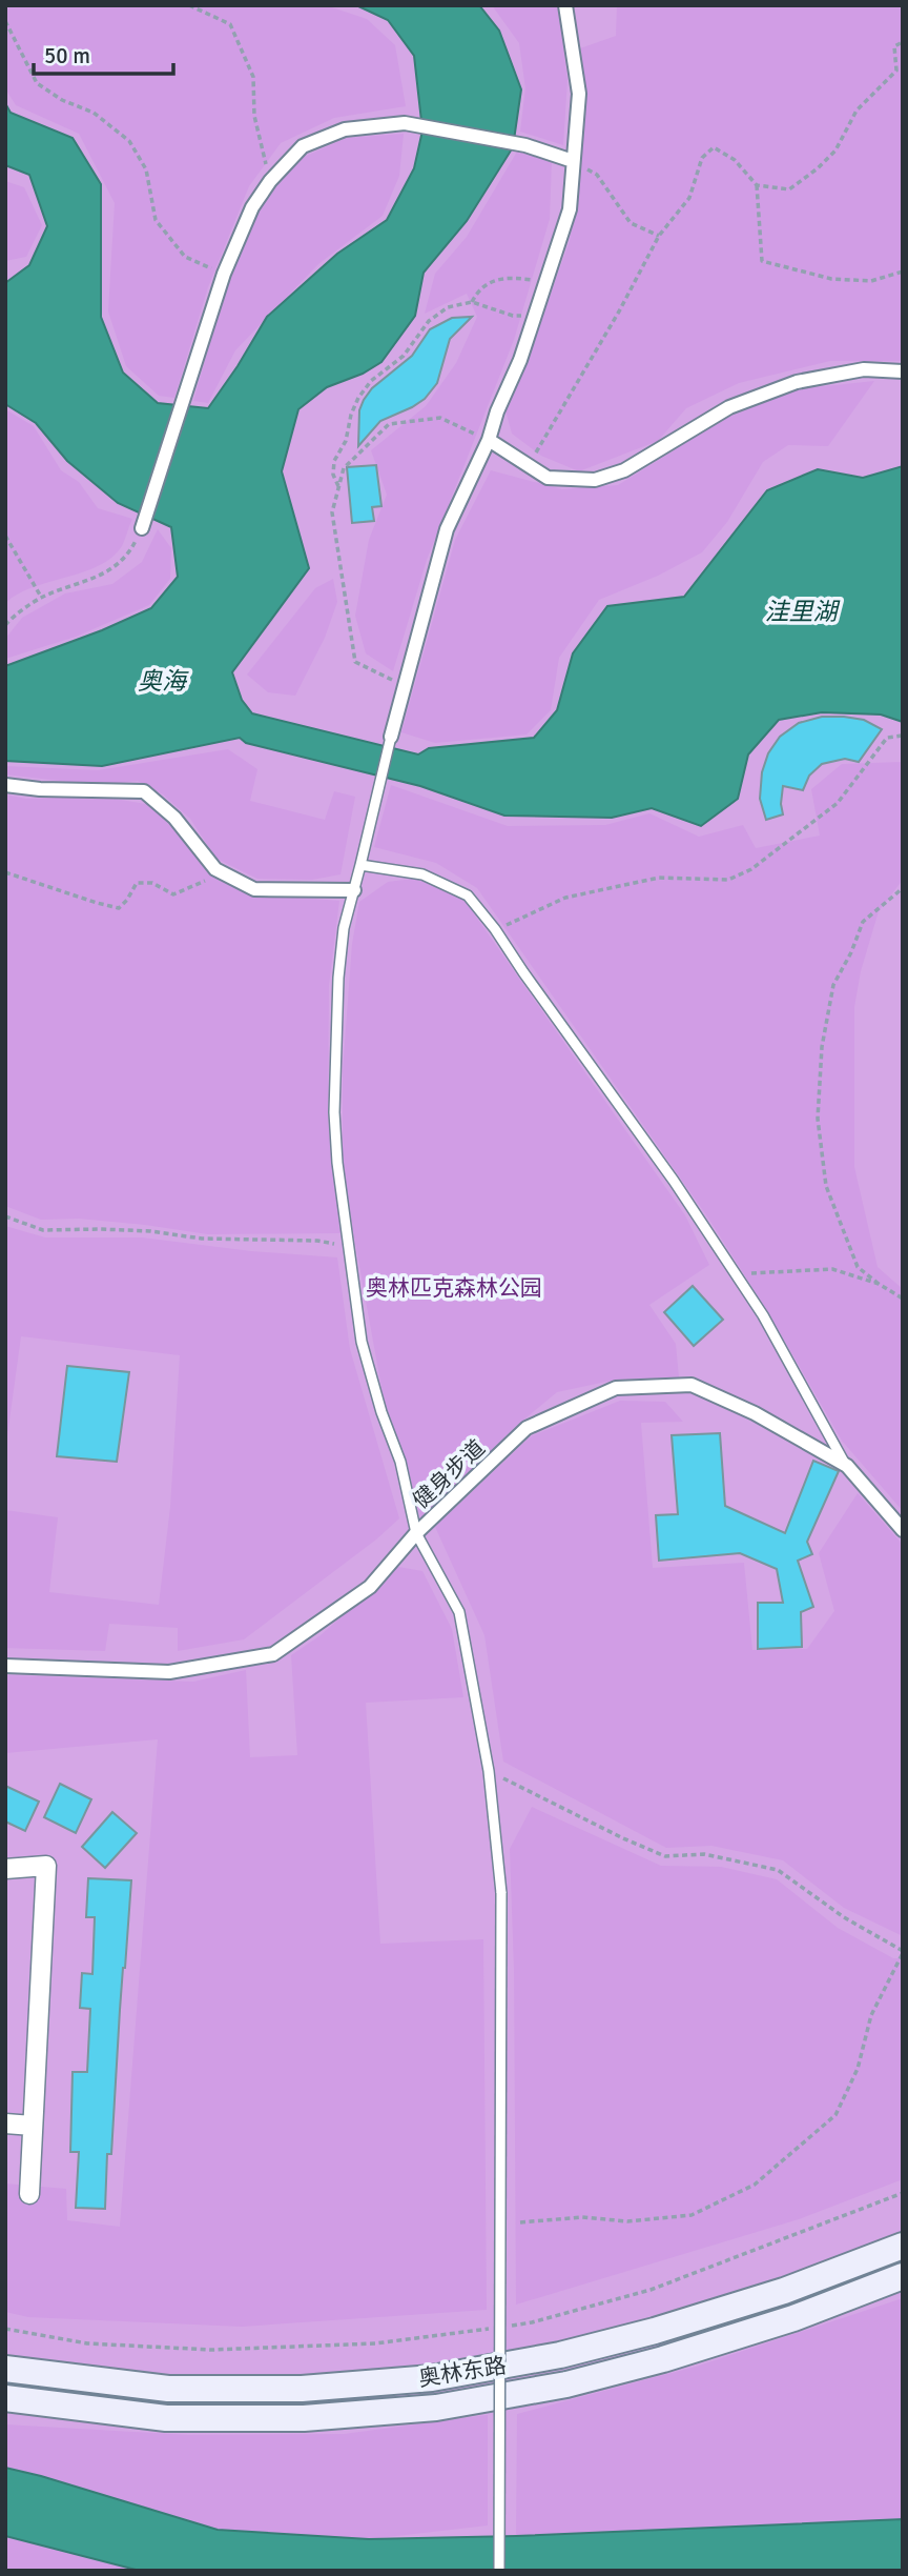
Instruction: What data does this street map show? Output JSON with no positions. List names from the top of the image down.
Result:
{
  "streets": {
    "main road": ["奥林东路"],
    "street": ["健身步道"]
  },
  "water": ["洼里湖", "奥海"],
  "parks": ["奥林匹克森林公园"],
  "scale_bar": "50 m"
}
